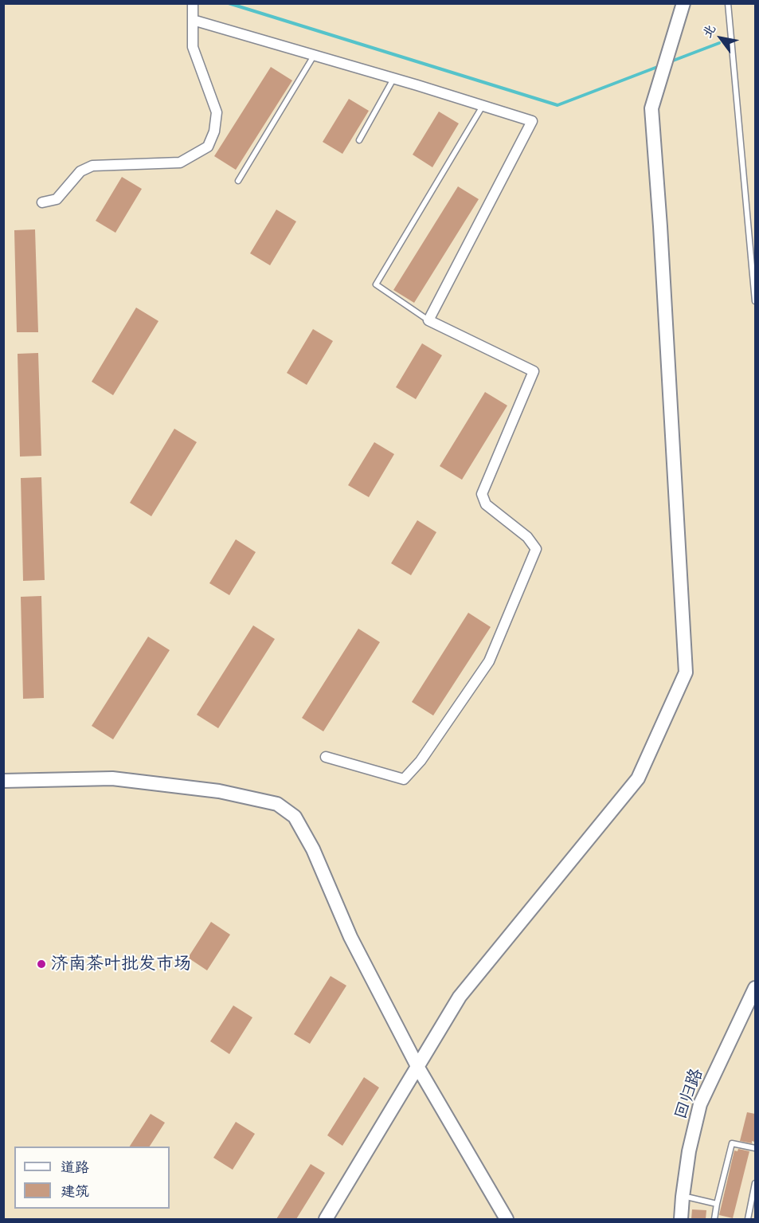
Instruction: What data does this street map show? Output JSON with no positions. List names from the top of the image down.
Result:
{
  "streets": {
    "street": ["回归路"]
  },
  "places": ["济南茶叶批发市场"],
  "legend": ["道路", "建筑"],
  "north": "top left"
}
